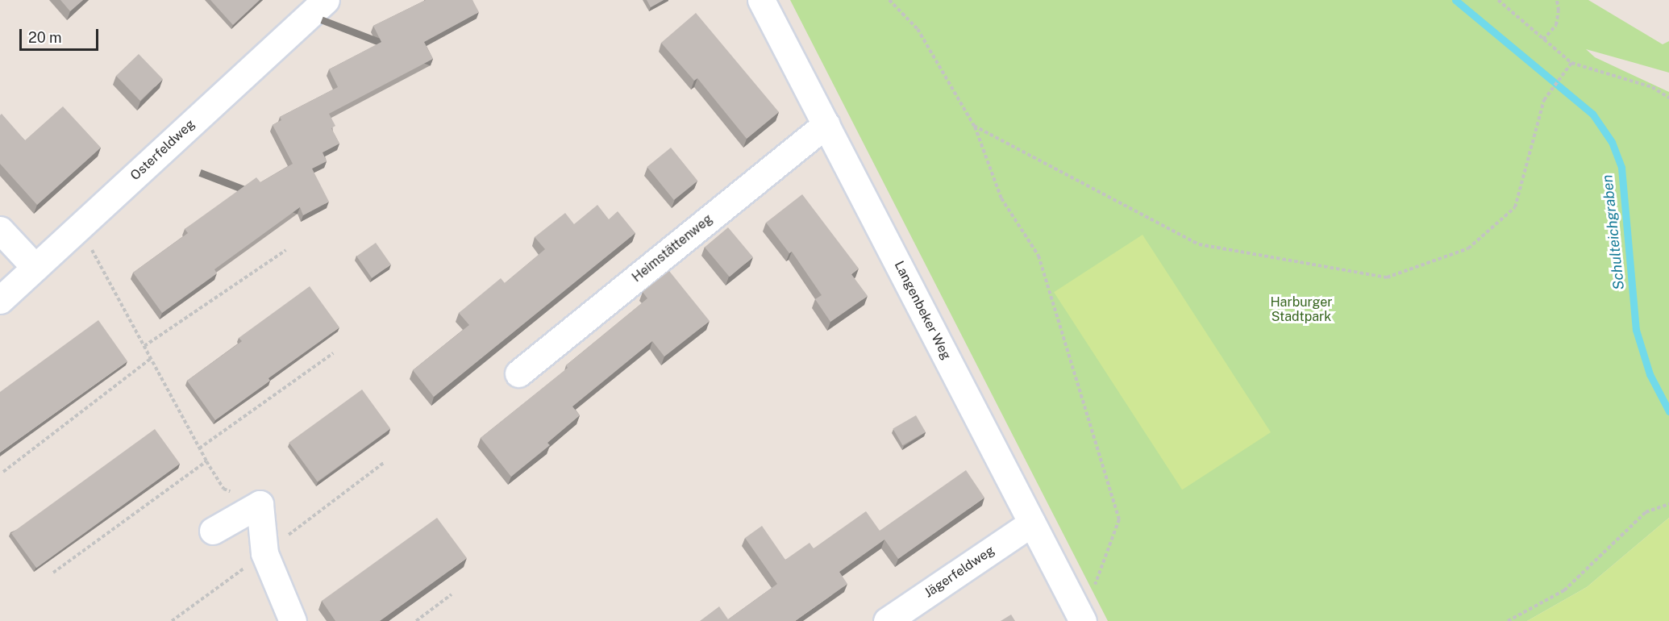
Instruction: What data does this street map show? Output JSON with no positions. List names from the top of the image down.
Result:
{
  "streets": {
    "street": [
      "Osterfeldweg",
      "Heimstättenweg",
      "Langenbeker Weg",
      "Jägerfeldweg"
    ]
  },
  "crossings": [
    ["Heimstättenweg", "Langenbeker Weg"],
    ["Langenbeker Weg", "Jägerfeldweg"]
  ],
  "water": ["Schulteichgraben"],
  "parks": ["Harburger Stadtpark"],
  "scale_bar": "20 m"
}
